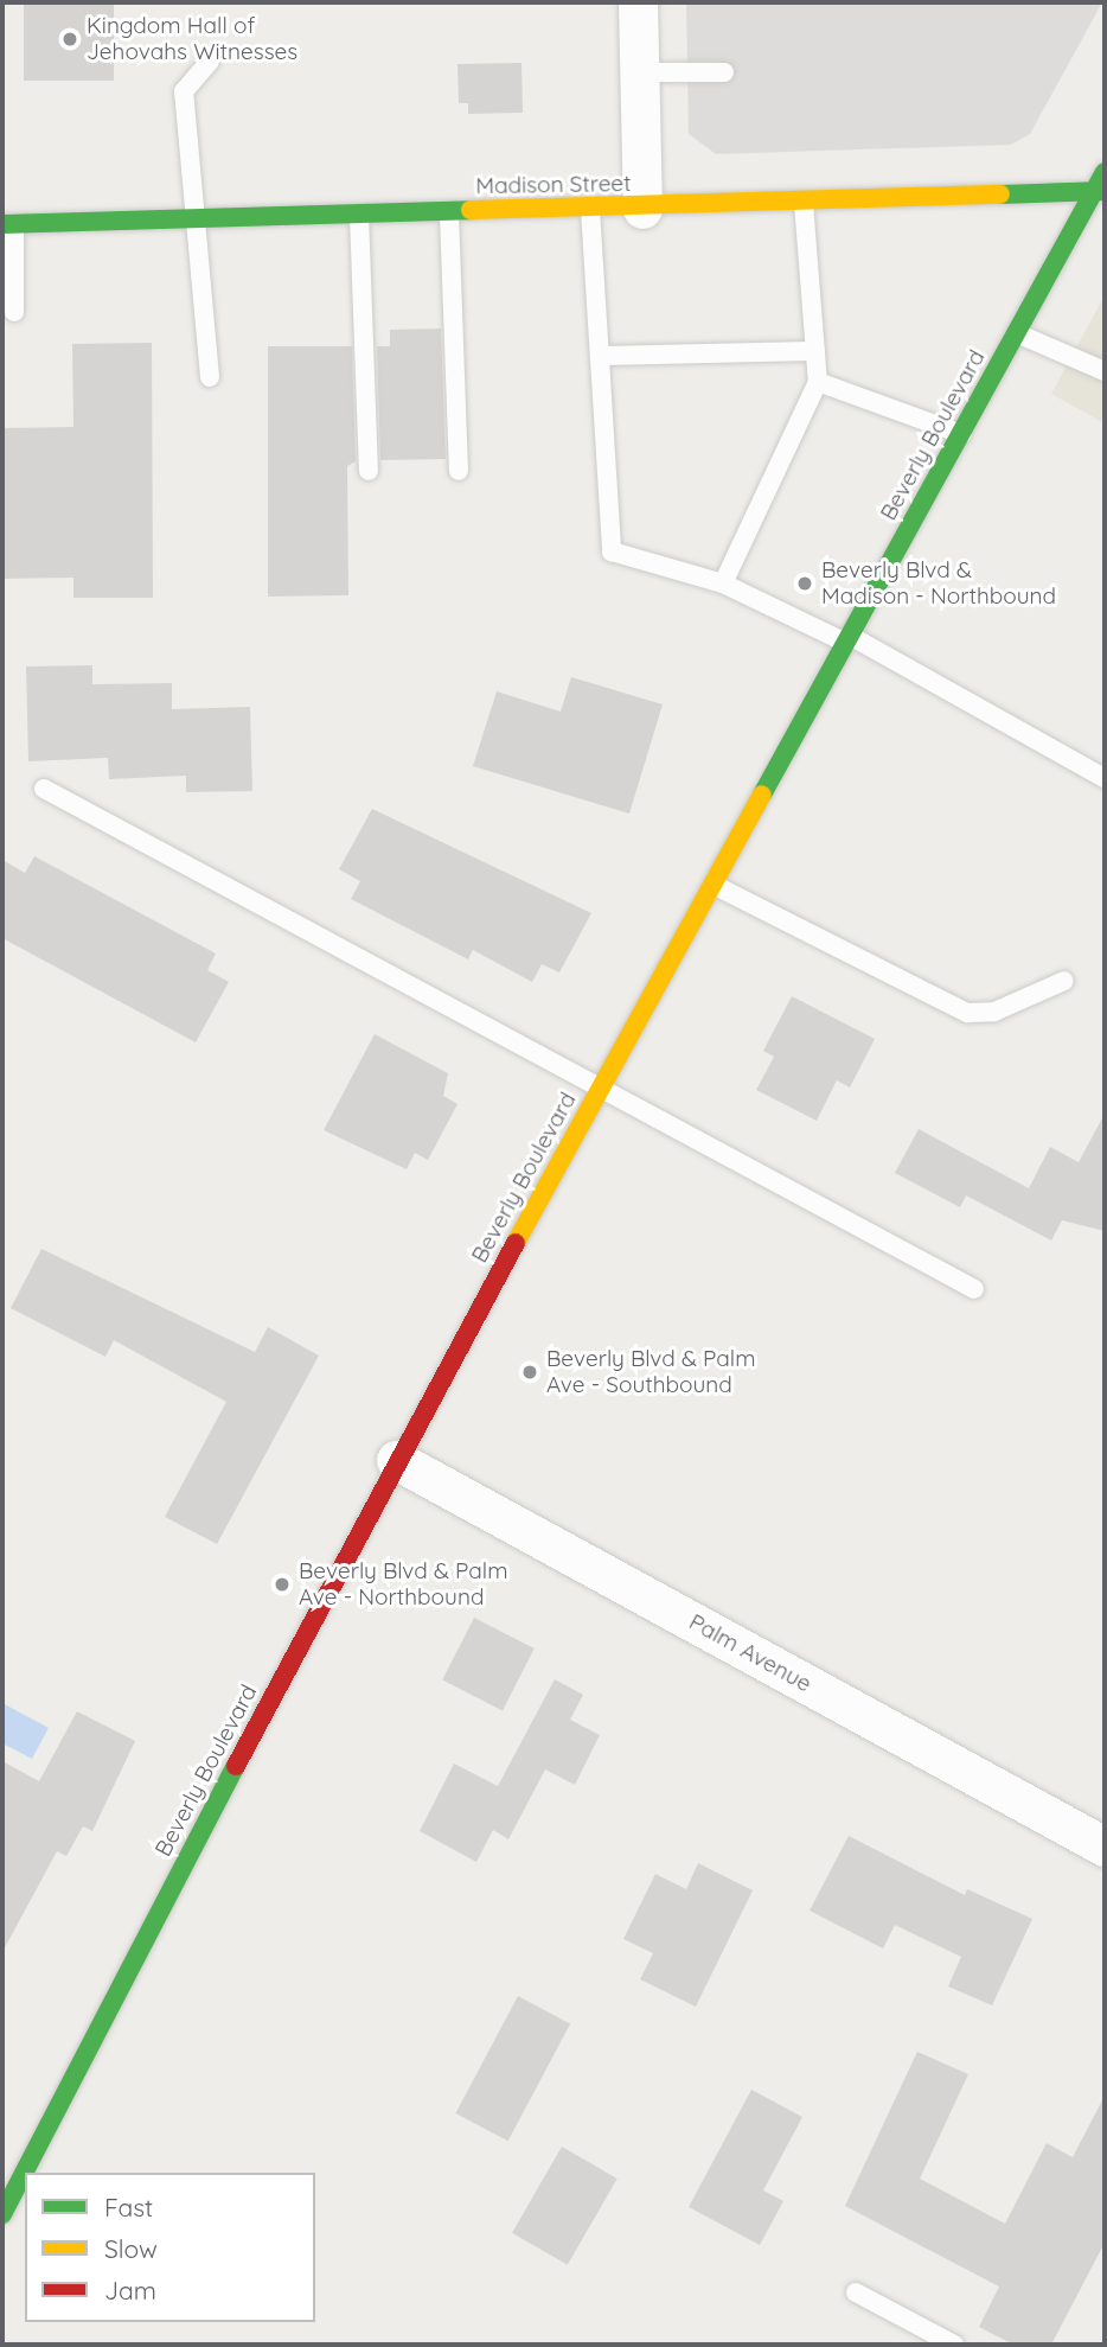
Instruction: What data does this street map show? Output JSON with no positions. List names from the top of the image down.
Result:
{
  "streets": {
    "main road": ["Madison Street", "Beverly Boulevard"],
    "street": ["Palm Avenue"]
  },
  "crossings": [
    ["Madison Street", "Beverly Boulevard"],
    ["Beverly Boulevard", "Palm Avenue"]
  ],
  "places": [
    "Kingdom Hall of Jehovahs Witnesses",
    "Beverly Blvd & Madison - Northbound",
    "Beverly Blvd & Palm Ave - Southbound",
    "Beverly Blvd & Palm Ave - Northbound"
  ],
  "legend": ["Fast", "Slow", "Jam"]
}
